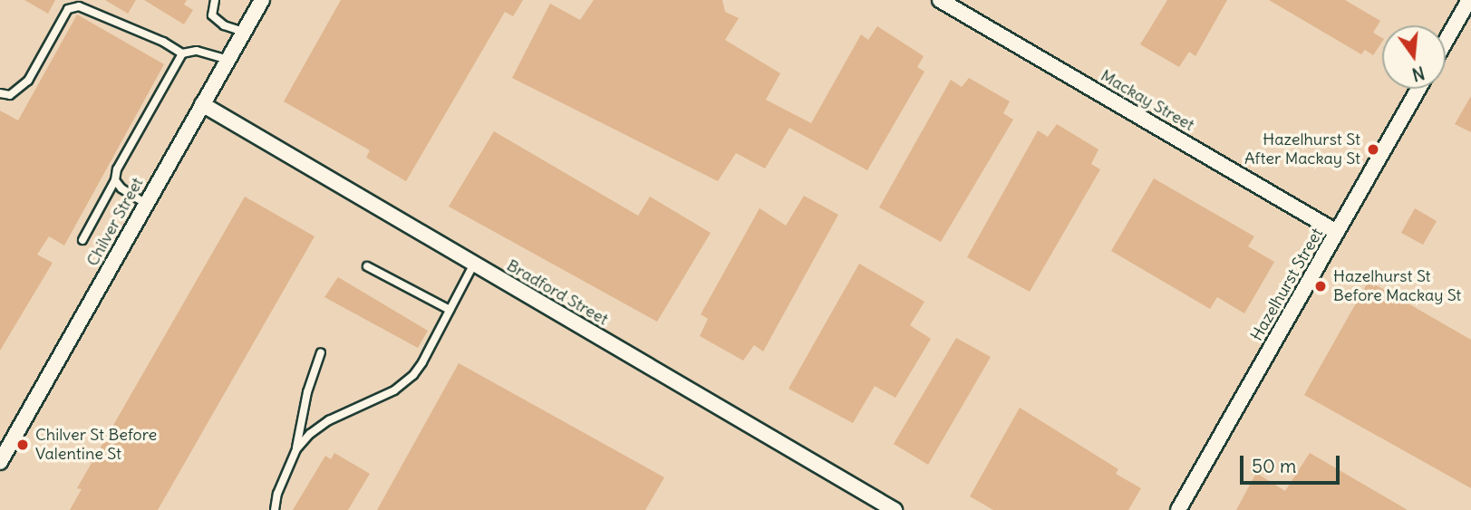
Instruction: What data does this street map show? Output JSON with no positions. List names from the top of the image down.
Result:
{
  "streets": {
    "street": [
      "Mackay Street",
      "Chilver Street",
      "Hazelhurst Street",
      "Bradford Street"
    ]
  },
  "crossings": [
    ["Mackay Street", "Hazelhurst Street"],
    ["Chilver Street", "Bradford Street"]
  ],
  "places": ["Hazelhurst St After Mackay St", "Hazelhurst St Before Mackay St", "Chilver St Before Valentine St"],
  "scale_bar": "50 m",
  "north": "bottom"
}
